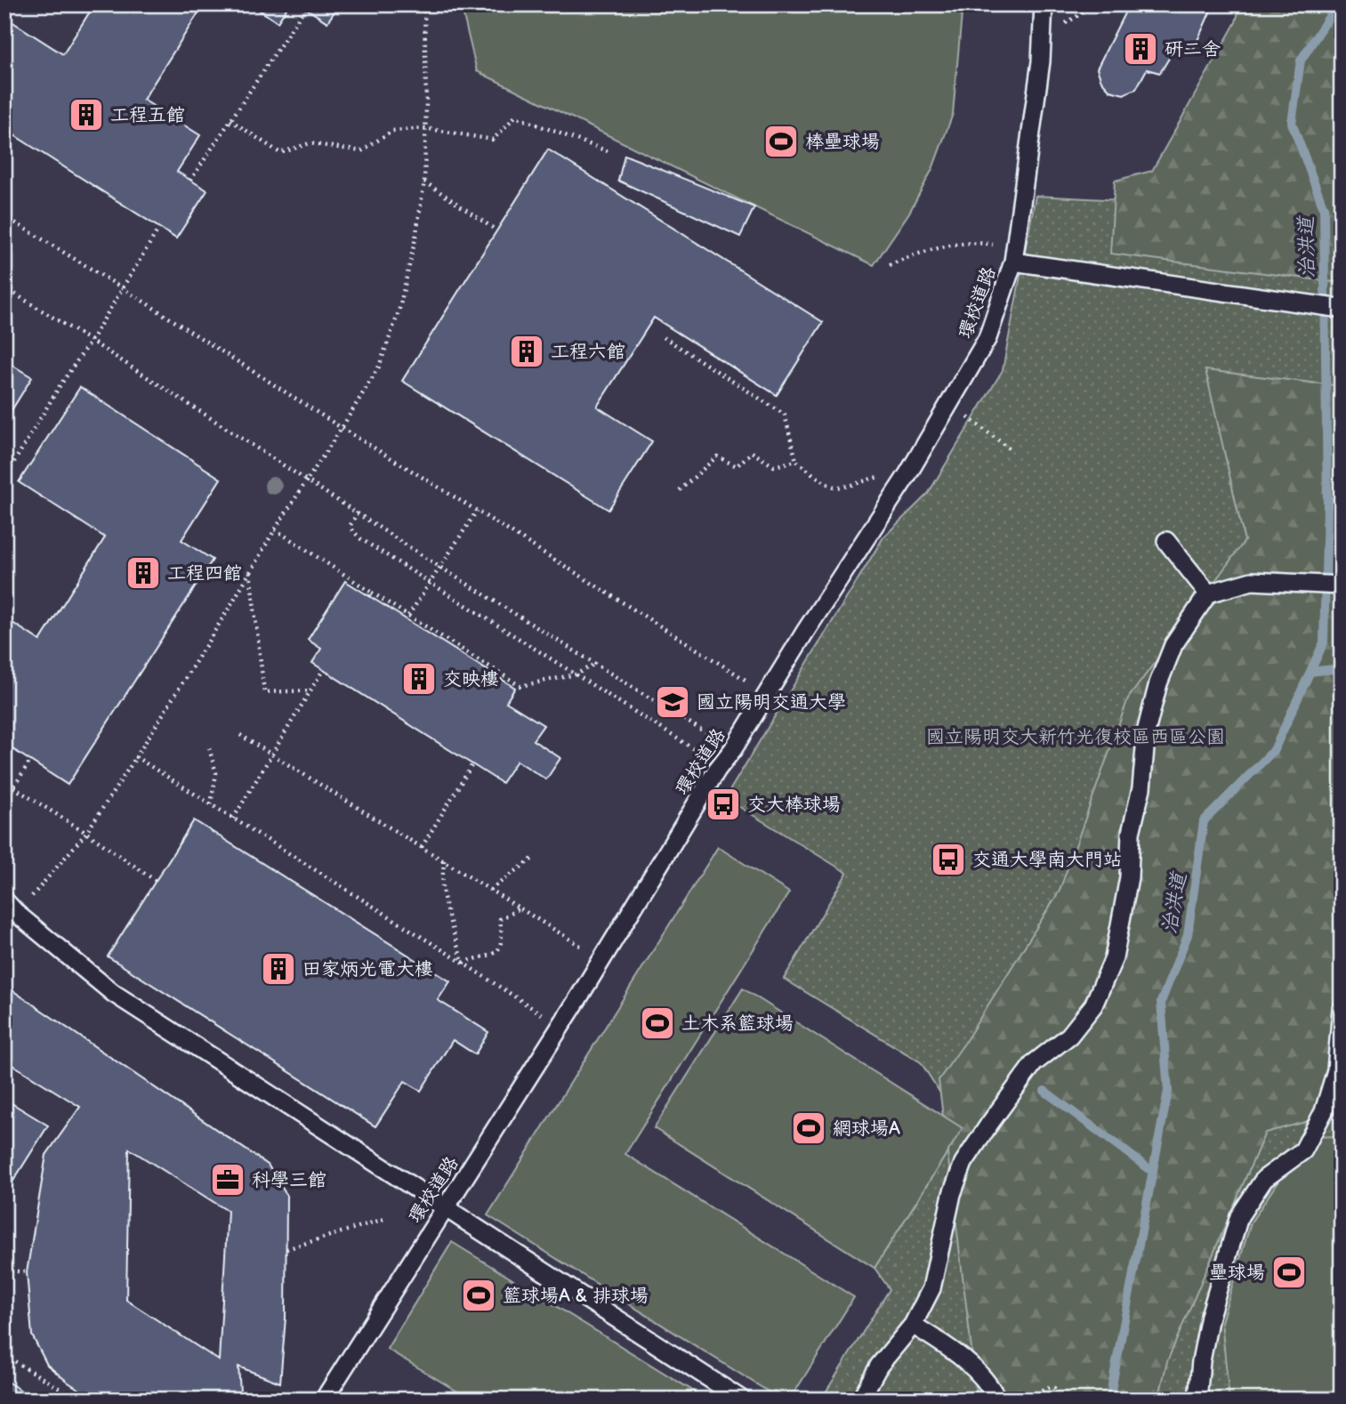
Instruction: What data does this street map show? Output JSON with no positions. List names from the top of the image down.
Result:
{
  "streets": {
    "lane": ["環校道路"]
  },
  "water": ["治洪道"],
  "parks": ["國立陽明交大新竹光復校區西區公園"],
  "places": {
    "building": [
      "研二舍",
      "工程五館",
      "工程六館",
      "工程四館",
      "交映樓",
      "田家炳光電大樓"
    ],
    "sports": [
      "棒壘球場",
      "土木系籃球場",
      "網球場A",
      "壘球場",
      "籃球場A & 排球場"
    ],
    "school or university": ["國立陽明交通大學"],
    "bus stop": ["交大棒球場", "交通大學南大門站"],
    "office": ["科學三館"]
  }
}
